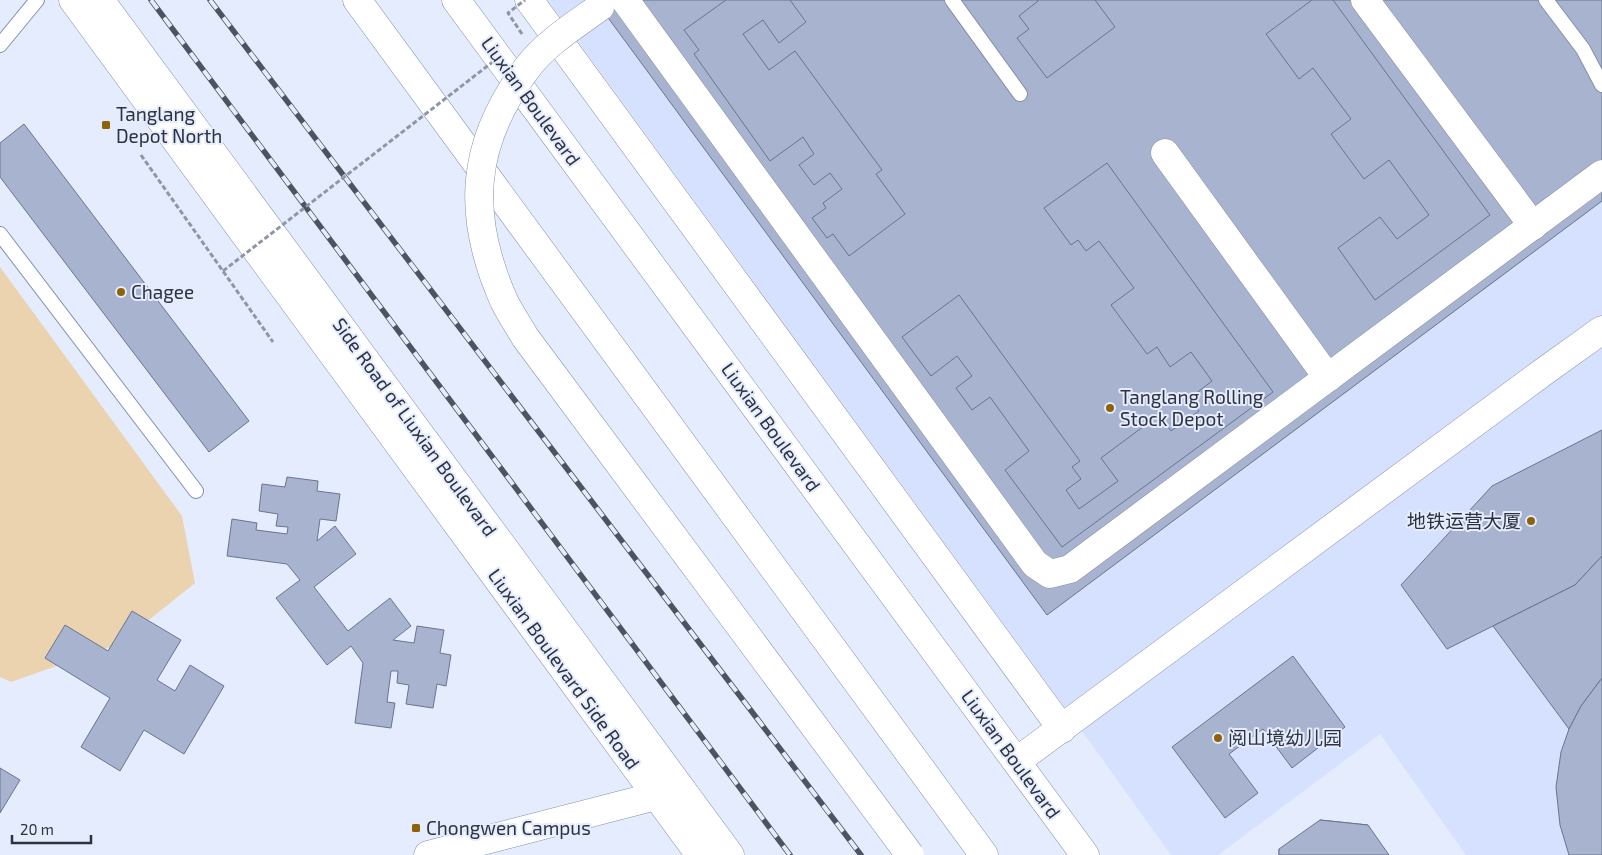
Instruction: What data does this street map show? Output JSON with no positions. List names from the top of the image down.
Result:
{
  "streets": {
    "main road": ["Liuxian Boulevard", "Side Road of Liuxian Boulevard", "Liuxian Boulevard Side Road"]
  },
  "places": {
    "transit": ["Tanglang Depot North", "Chongwen Campus"],
    "other": [
      "Chagee",
      "Tanglang Rolling Stock Depot",
      "地铁运营大厦",
      "阅山境幼儿园"
    ]
  },
  "scale_bar": "20 m"
}
